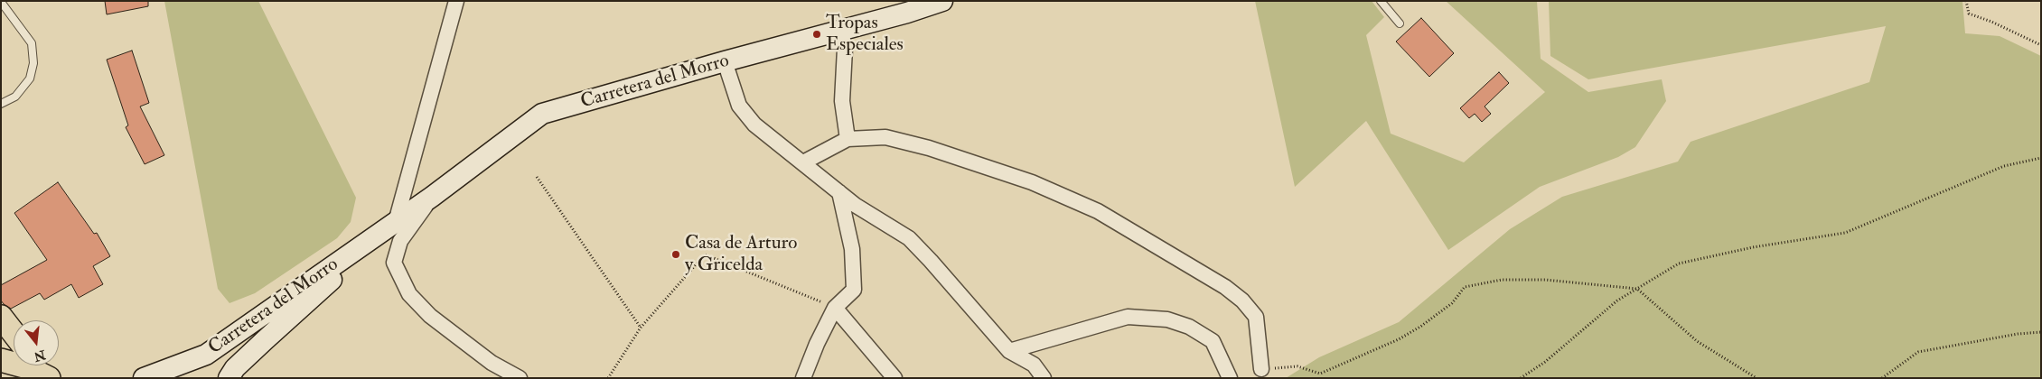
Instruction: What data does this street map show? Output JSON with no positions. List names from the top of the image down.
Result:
{
  "streets": {
    "main road": ["Carretera del Morro"]
  },
  "places": ["Tropas Especiales", "Casa de Arturo y Gricelda"],
  "north": "bottom"
}
